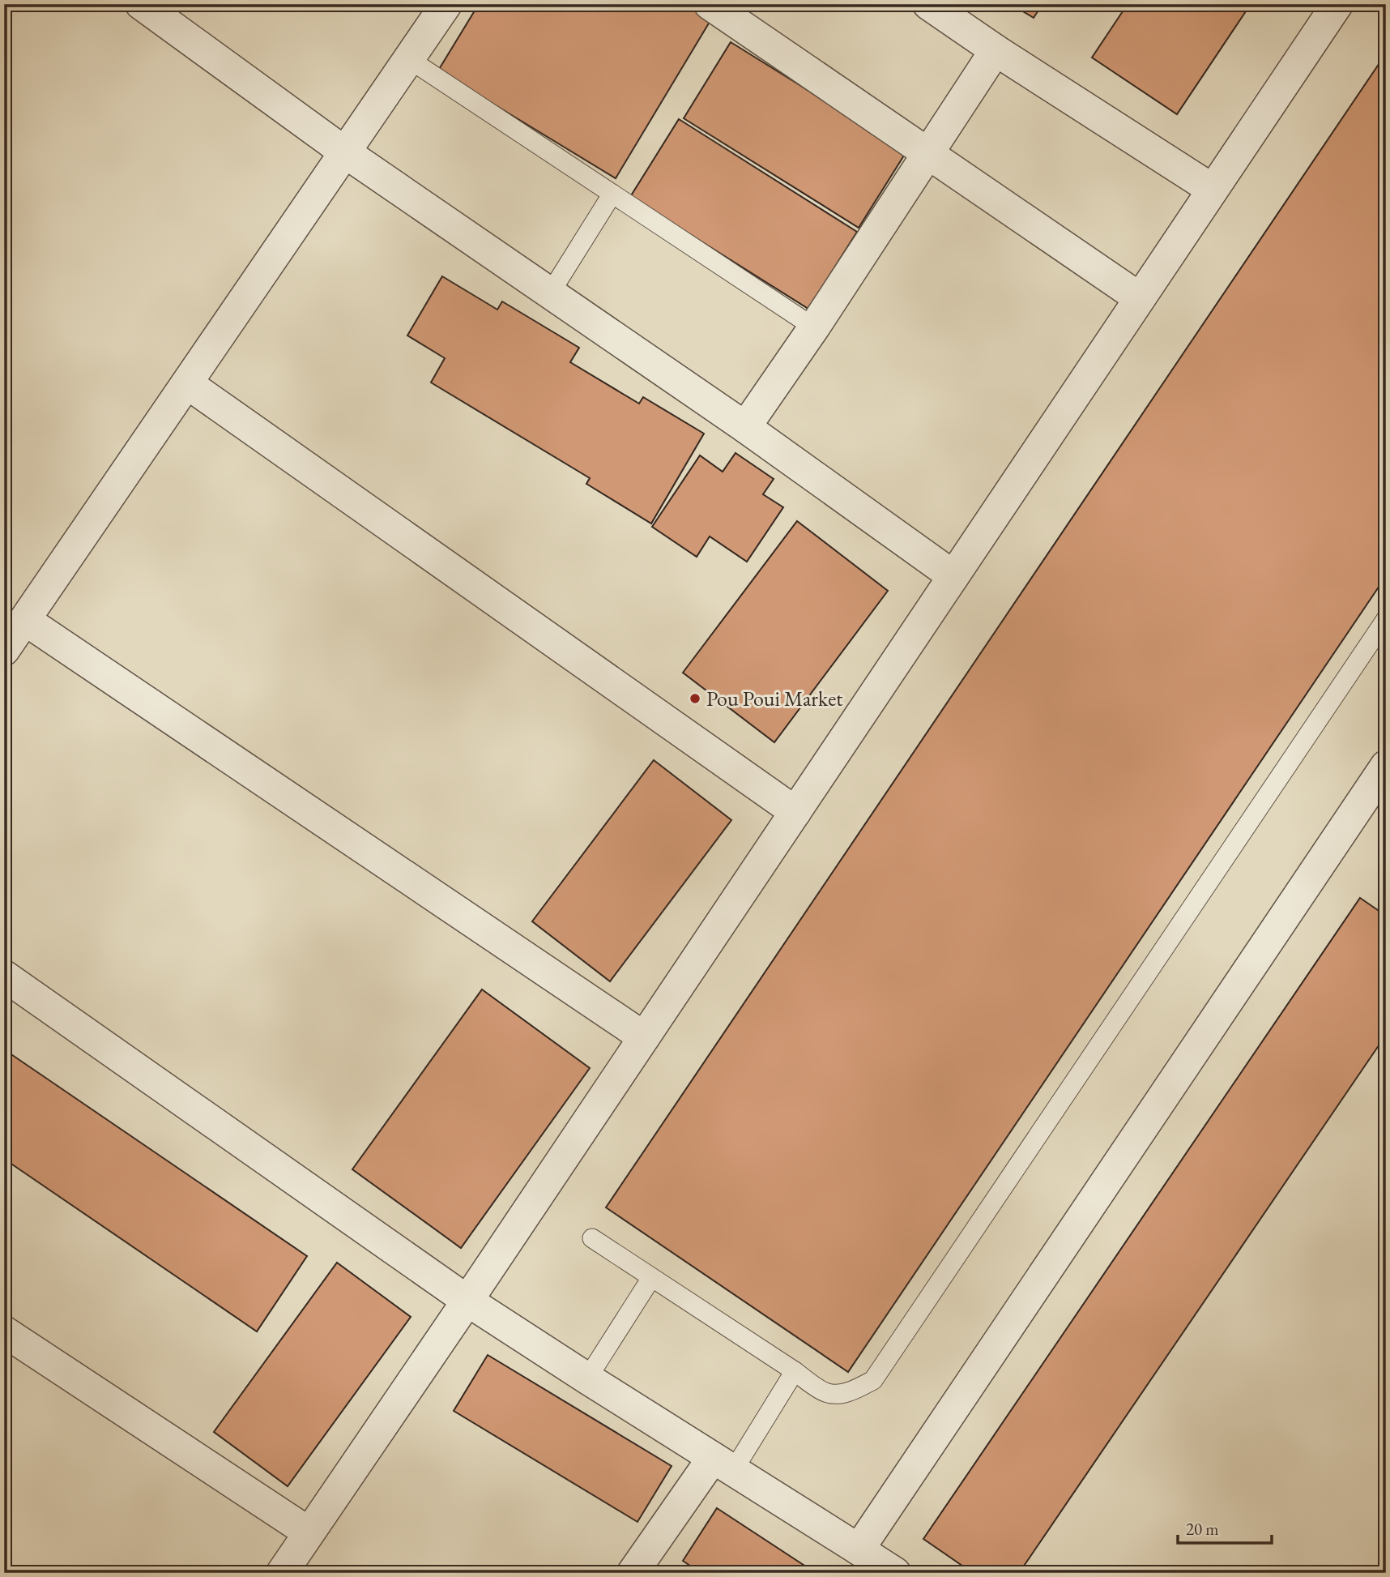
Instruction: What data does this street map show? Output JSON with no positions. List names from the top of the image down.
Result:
{
  "places": ["Pou Poui Market"],
  "scale_bar": "20 m"
}
